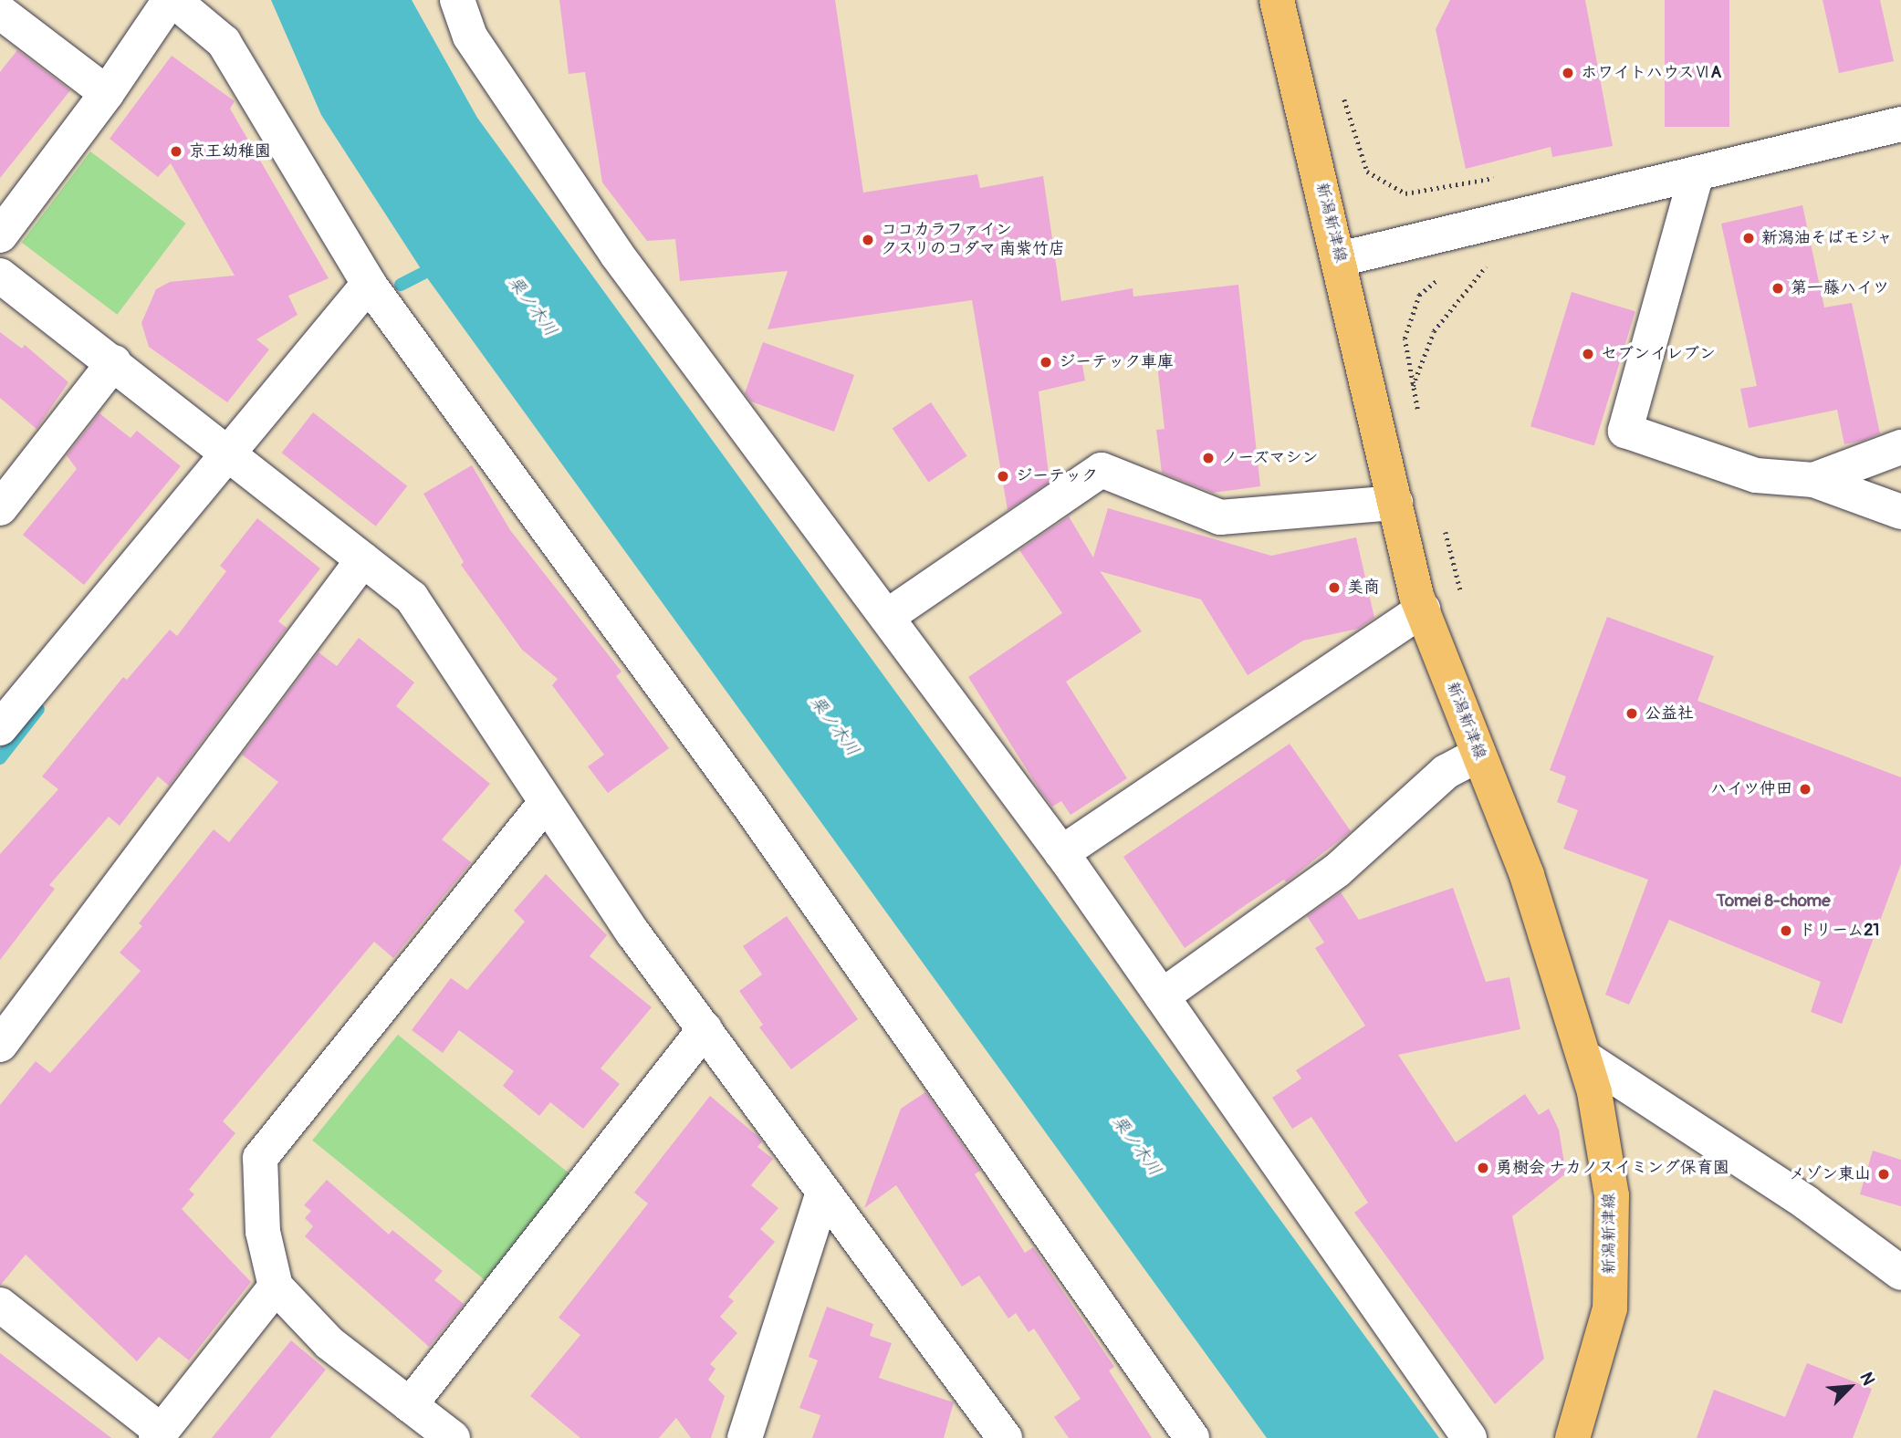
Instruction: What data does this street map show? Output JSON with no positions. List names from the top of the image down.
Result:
{
  "streets": {
    "main road": ["新潟新津線"]
  },
  "districts": ["Tomei 8-chome"],
  "water": ["栗ノ木川"],
  "places": [
    "ホワイトハウスⅥA",
    "京王幼稚園",
    "新潟油そばモジャ",
    "ココカラファイン クスリのコダマ 南紫竹店",
    "第一藤ハイツ",
    "セブンイレブン",
    "ジーテック車庫",
    "ノーズマシン",
    "ジーテック",
    "美商",
    "公益社",
    "ハイツ仲田",
    "ドリーム21",
    "勇樹会 ナカノスイミング保育園",
    "メゾン東山"
  ],
  "north": "top right"
}
